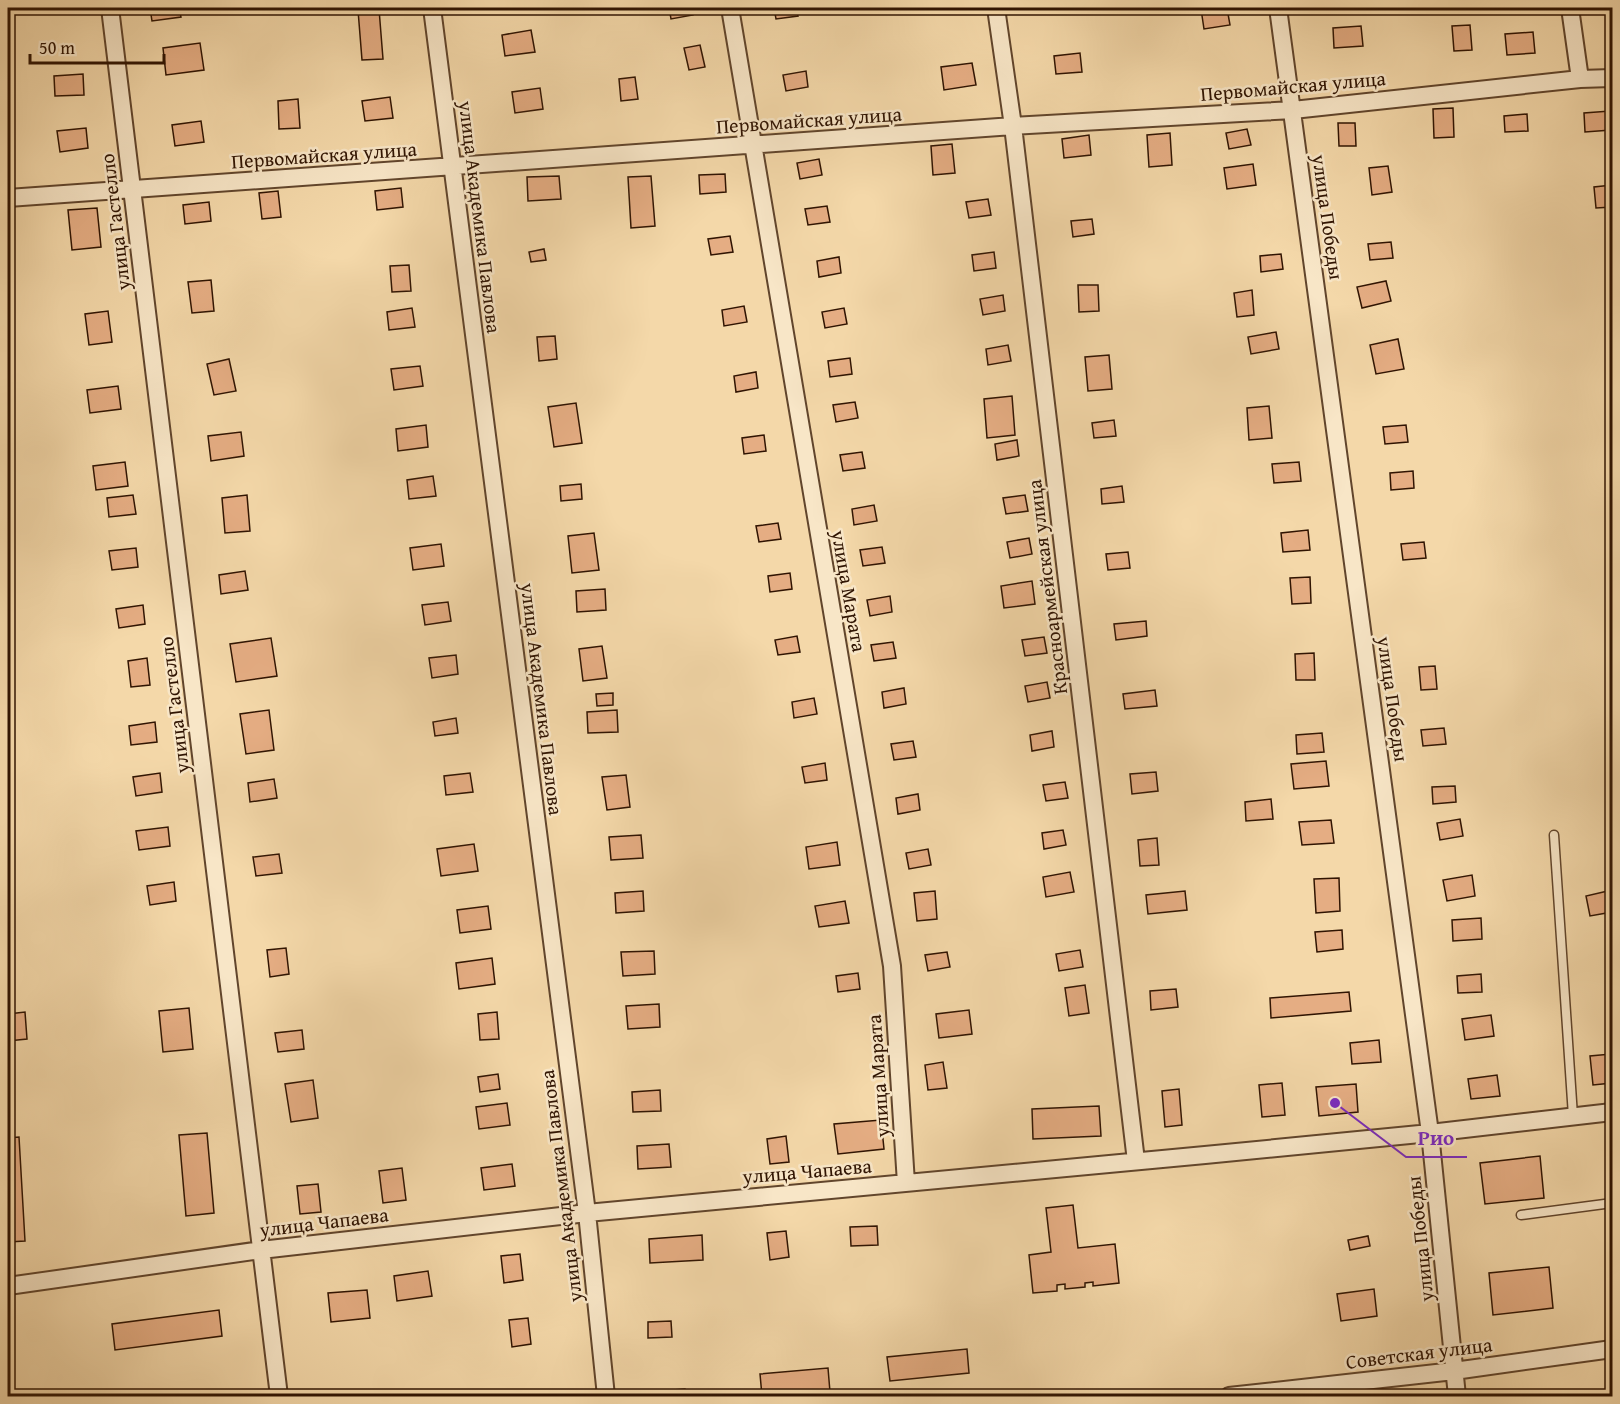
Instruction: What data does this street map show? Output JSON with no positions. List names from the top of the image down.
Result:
{
  "streets": {
    "street": [
      "Первомайская улица",
      "улица Академика Павлова",
      "улица Победы",
      "улица Гастелло",
      "Красноармейская улица",
      "улица Марата",
      "улица Чапаева",
      "Советская улица"
    ]
  },
  "crossings": [
    ["Первомайская улица", "улица Академика Павлова"],
    ["Первомайская улица", "улица Победы"],
    ["Первомайская улица", "улица Гастелло"],
    ["Первомайская улица", "Красноармейская улица"],
    ["Первомайская улица", "улица Марата"],
    ["улица Академика Павлова", "улица Чапаева"],
    ["улица Победы", "улица Чапаева"],
    ["улица Победы", "Советская улица"],
    ["улица Гастелло", "улица Чапаева"],
    ["Красноармейская улица", "улица Чапаева"],
    ["улица Марата", "улица Чапаева"]
  ],
  "places": ["Рио"],
  "scale_bar": "50 m"
}
